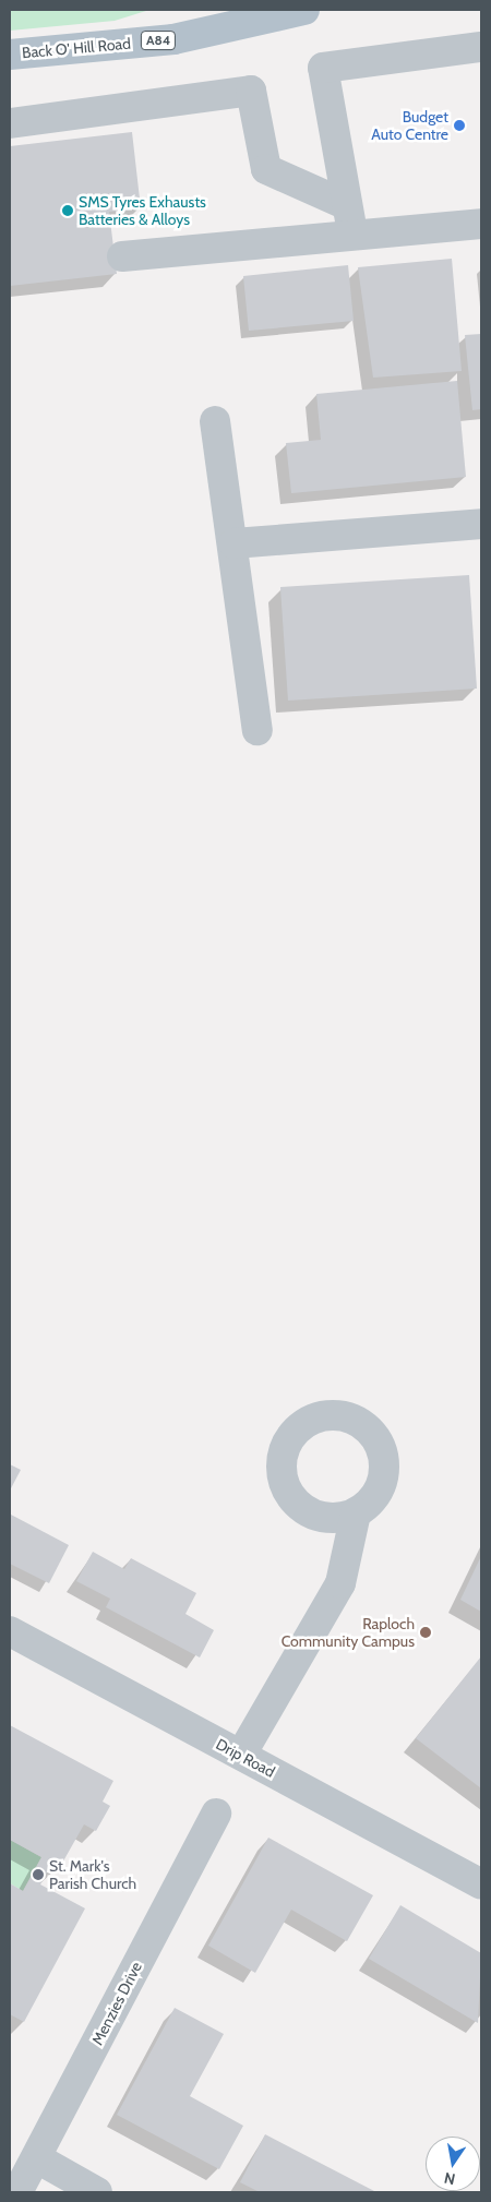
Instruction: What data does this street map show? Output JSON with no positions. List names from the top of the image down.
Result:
{
  "streets": {
    "main road": ["A84", "Back O' Hill Road"],
    "street": ["Drip Road", "Menzies Drive"]
  },
  "places": [
    "Budget Auto Centre",
    "SMS Tyres Exhausts Batteries & Alloys",
    "Raploch Community Campus",
    "St. Mark's Parish Church"
  ],
  "north": "bottom"
}
